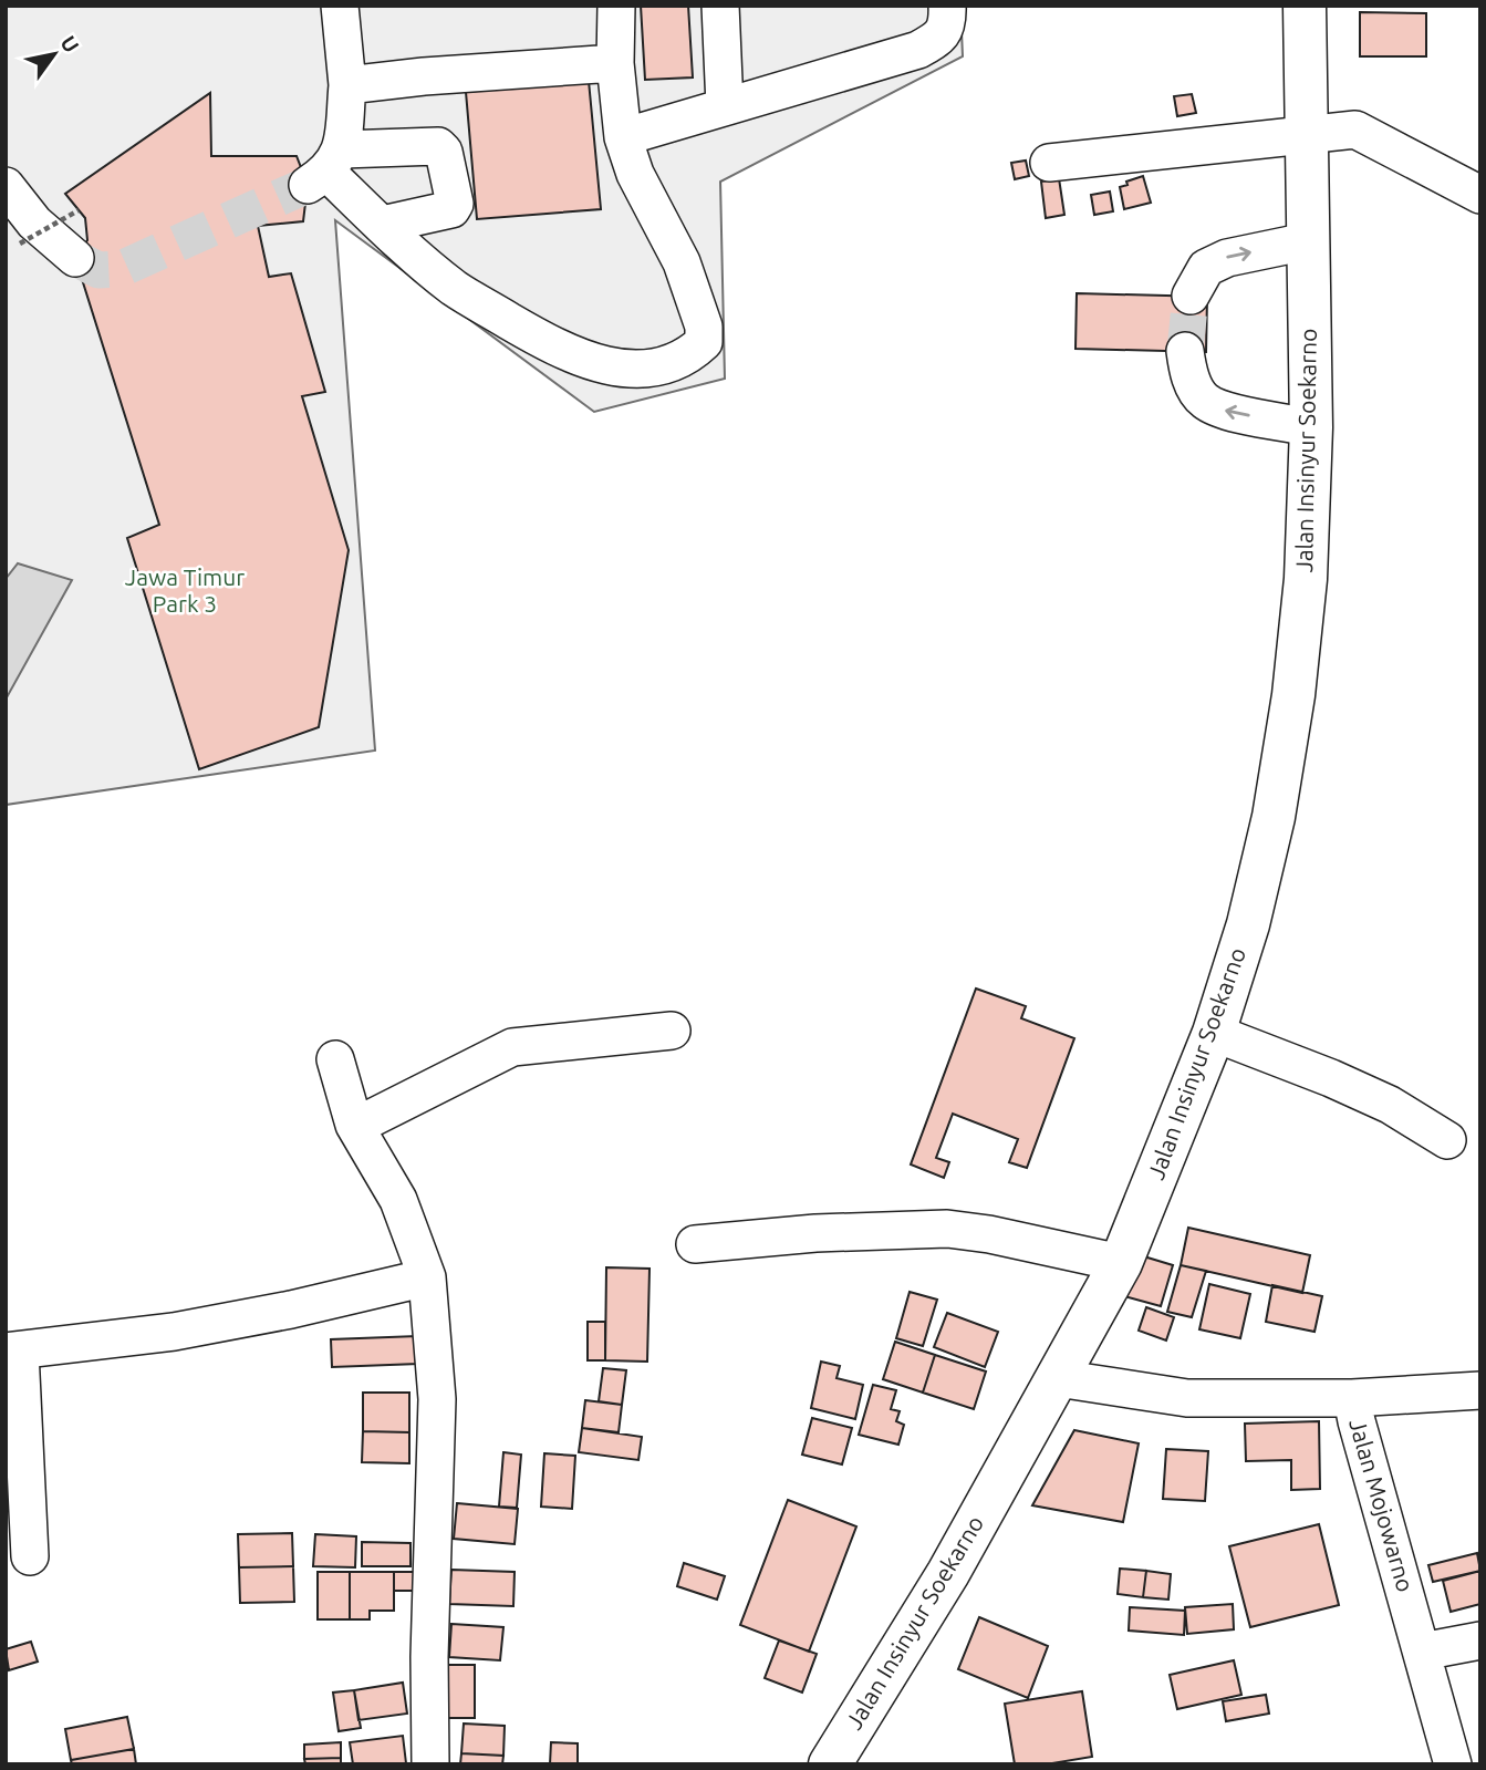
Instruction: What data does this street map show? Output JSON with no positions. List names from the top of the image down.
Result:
{
  "streets": {
    "main road": ["Jalan Insinyur Soekarno"],
    "street": ["Jalan Mojowarno"]
  },
  "crossings": [
    ["Jalan Insinyur Soekarno", "Jalan Mojowarno"]
  ],
  "parks": ["Jawa Timur Park 3"],
  "north": "top right"
}
